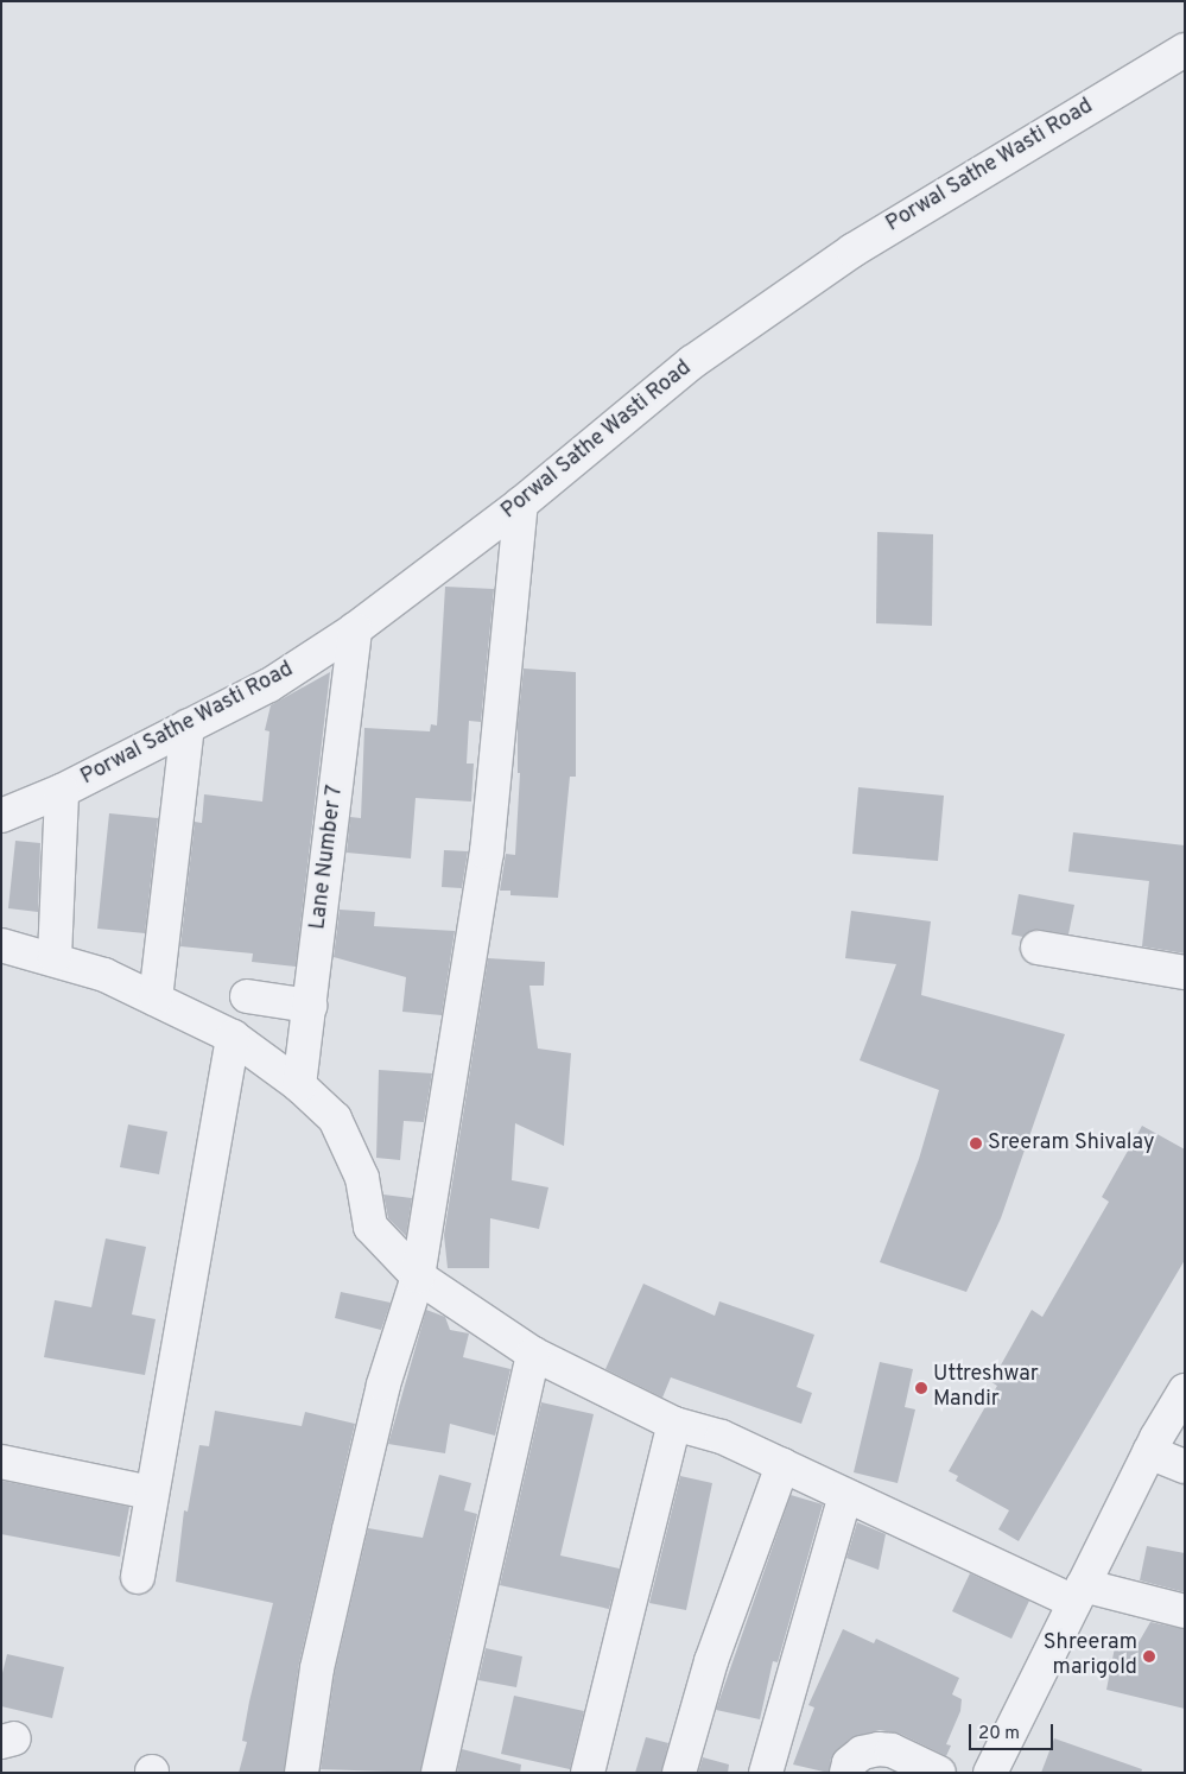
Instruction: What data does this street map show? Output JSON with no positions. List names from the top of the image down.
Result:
{
  "streets": {
    "street": ["Porwal Sathe Wasti Road", "Lane Number 7"]
  },
  "crossings": [
    ["Porwal Sathe Wasti Road", "Lane Number 7"]
  ],
  "places": ["Sreeram Shivalay", "Uttreshwar Mandir", "Shreeram marigold"],
  "scale_bar": "20 m"
}
